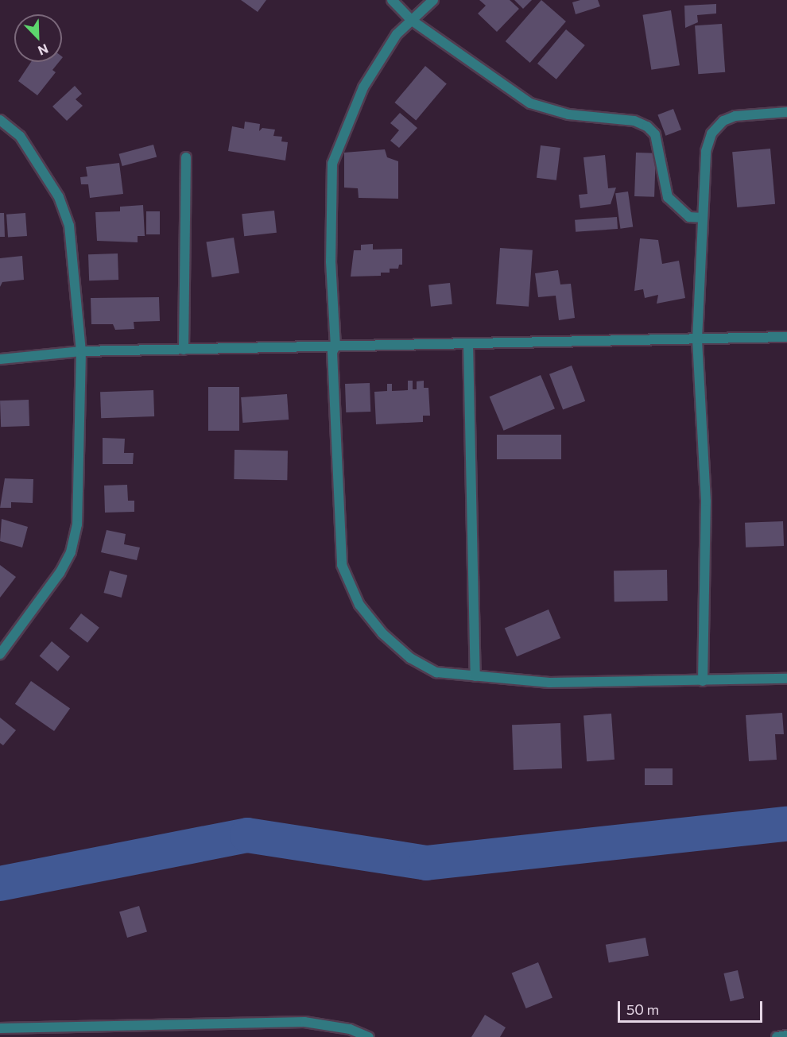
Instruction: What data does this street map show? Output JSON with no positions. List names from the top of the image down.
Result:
{
  "scale_bar": "50 m",
  "north": "bottom right"
}
